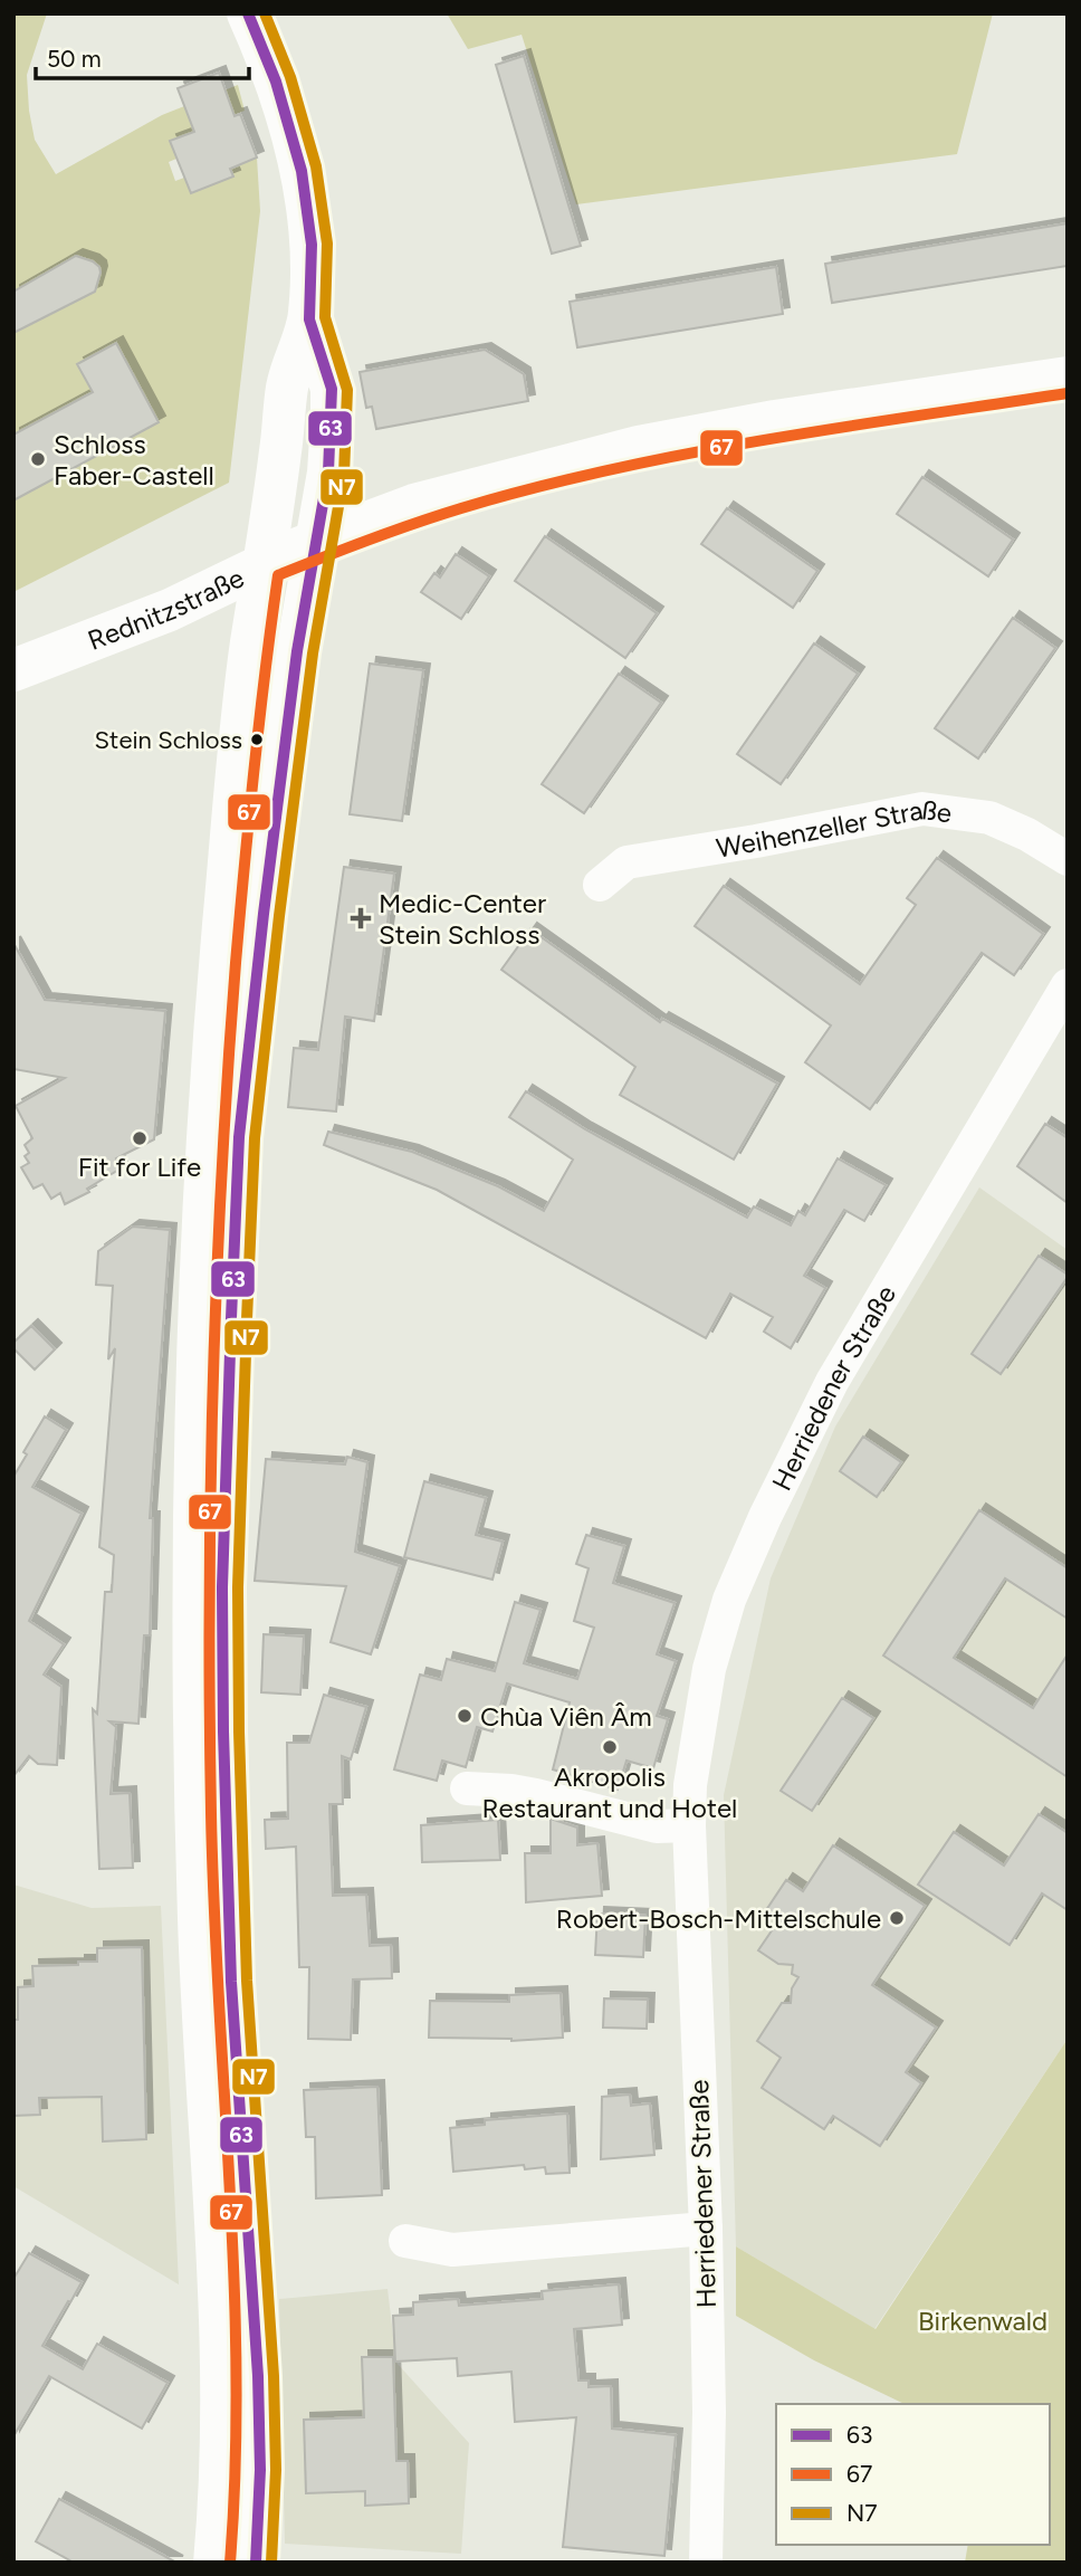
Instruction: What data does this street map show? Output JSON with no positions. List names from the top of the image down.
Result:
{
  "streets": {
    "main road": ["Rednitzstraße"],
    "street": ["Weihenzeller Straße", "Herriedener Straße"]
  },
  "parks": ["Birkenwald"],
  "places": {
    "other": [
      "Schloss Faber-Castell",
      "Stein Schloss",
      "Fit for Life",
      "Chùa Viên Âm",
      "Akropolis Restaurant und Hotel",
      "Robert-Bosch-Mittelschule"
    ],
    "health": ["Medic-Center Stein Schloss"]
  },
  "lines": ["transit line 63", "transit line N7", "transit line 67"],
  "legend": ["63", "67", "N7"],
  "scale_bar": "50 m"
}
